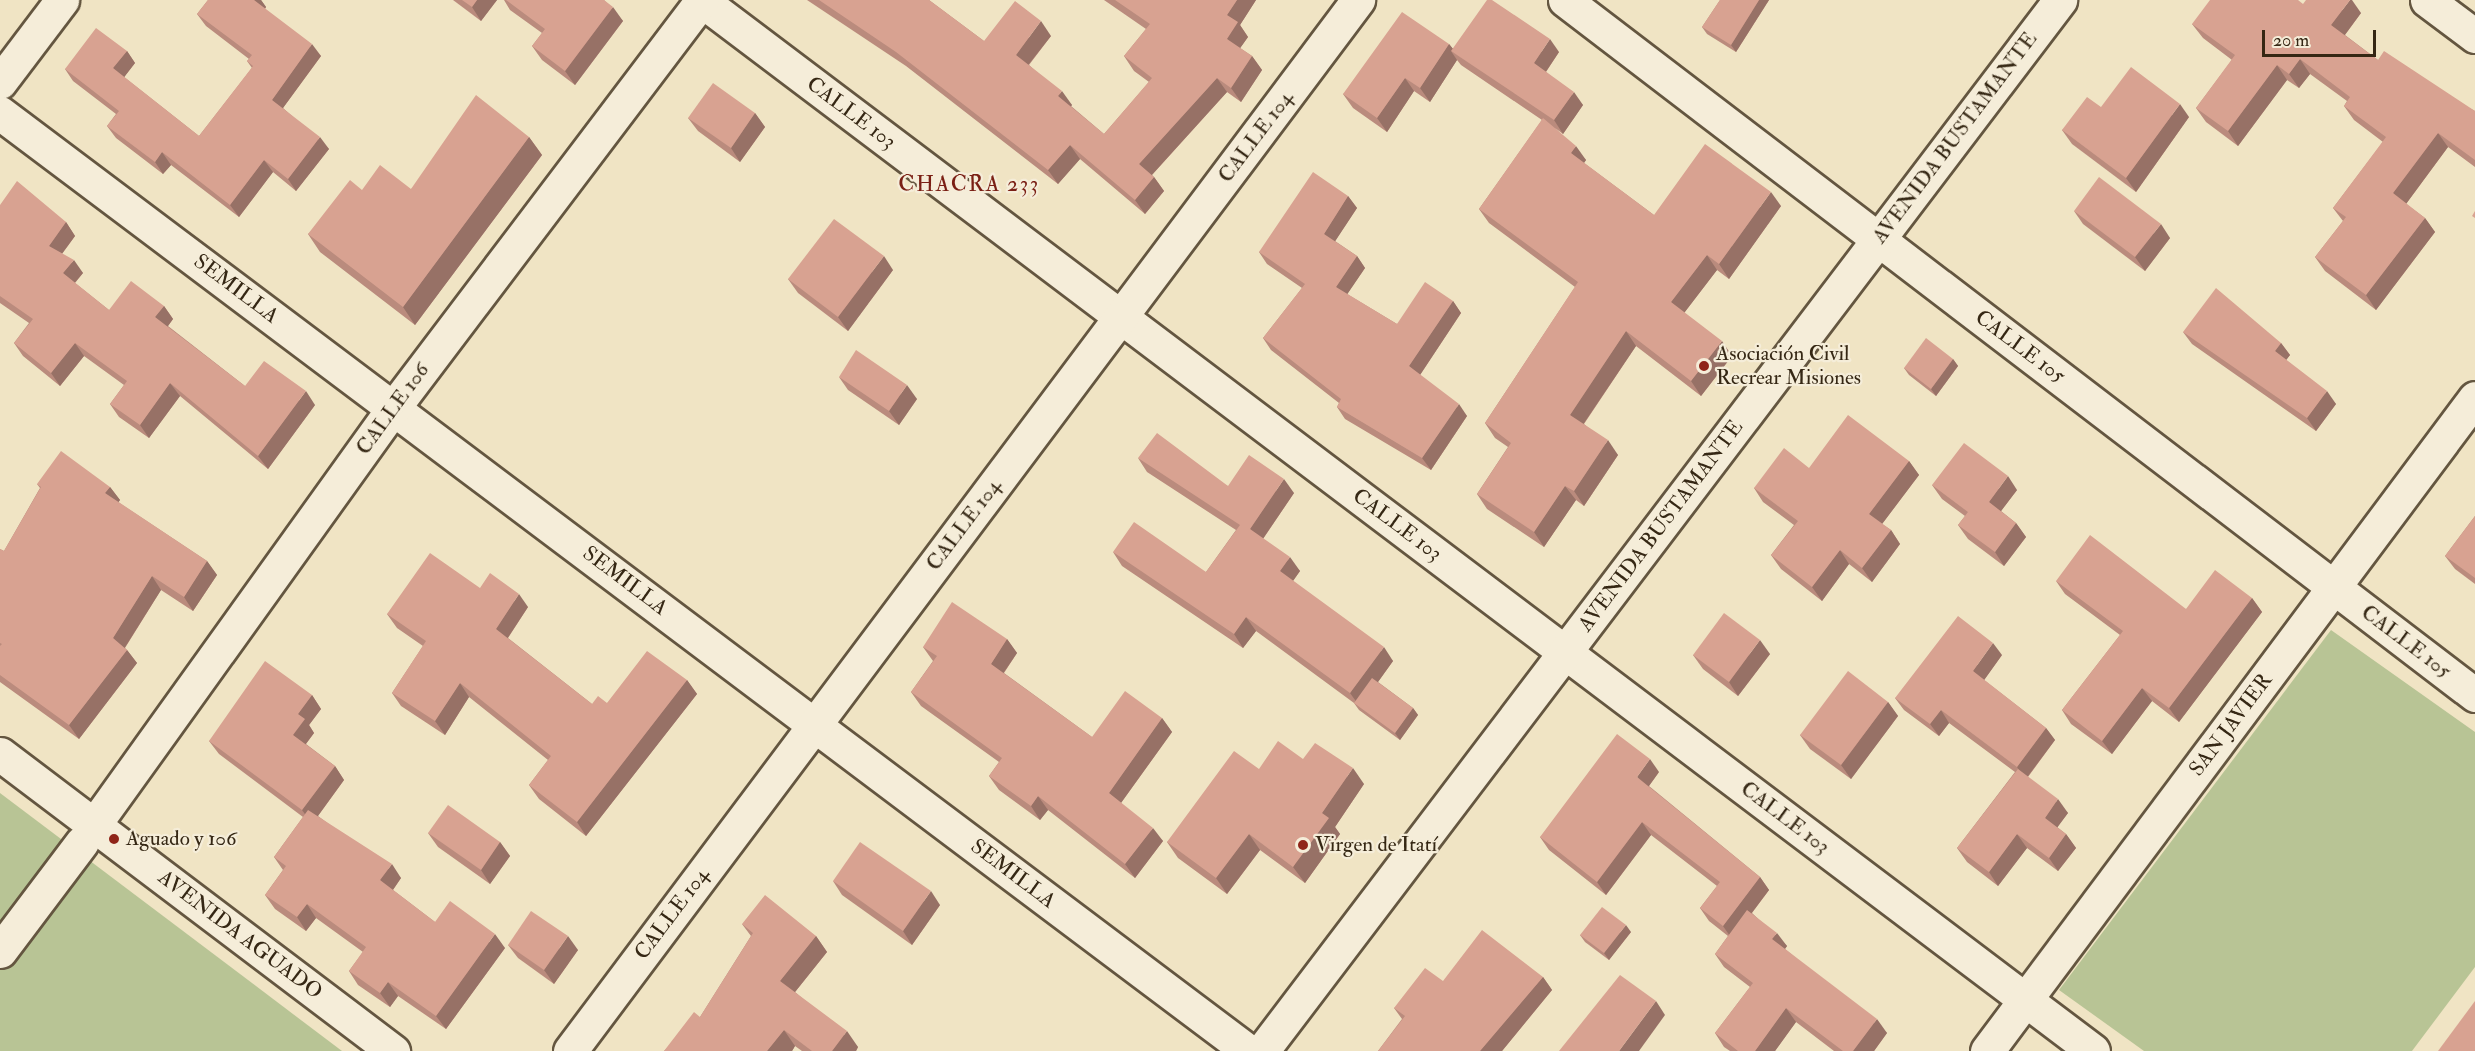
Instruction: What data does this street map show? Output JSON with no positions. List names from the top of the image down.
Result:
{
  "streets": {
    "street": [
      "CALLE 103",
      "CALLE 104",
      "AVENIDA BUSTAMANTE",
      "SEMILLA",
      "CALLE 105",
      "CALLE 106",
      "SAN JAVIER",
      "AVENIDA AGUADO"
    ]
  },
  "crossings": [
    ["CALLE 103", "CALLE 104"],
    ["CALLE 103", "AVENIDA BUSTAMANTE"],
    ["CALLE 103", "CALLE 106"],
    ["CALLE 103", "SAN JAVIER"],
    ["CALLE 104", "SEMILLA"],
    ["AVENIDA BUSTAMANTE", "CALLE 105"],
    ["SEMILLA", "CALLE 106"],
    ["CALLE 105", "SAN JAVIER"],
    ["CALLE 106", "AVENIDA AGUADO"]
  ],
  "districts": ["CHACRA 233"],
  "places": ["Asociación Civil Recrear Misiones", "Aguado y 106", "Virgen de Itatí"],
  "scale_bar": "20 m"
}
